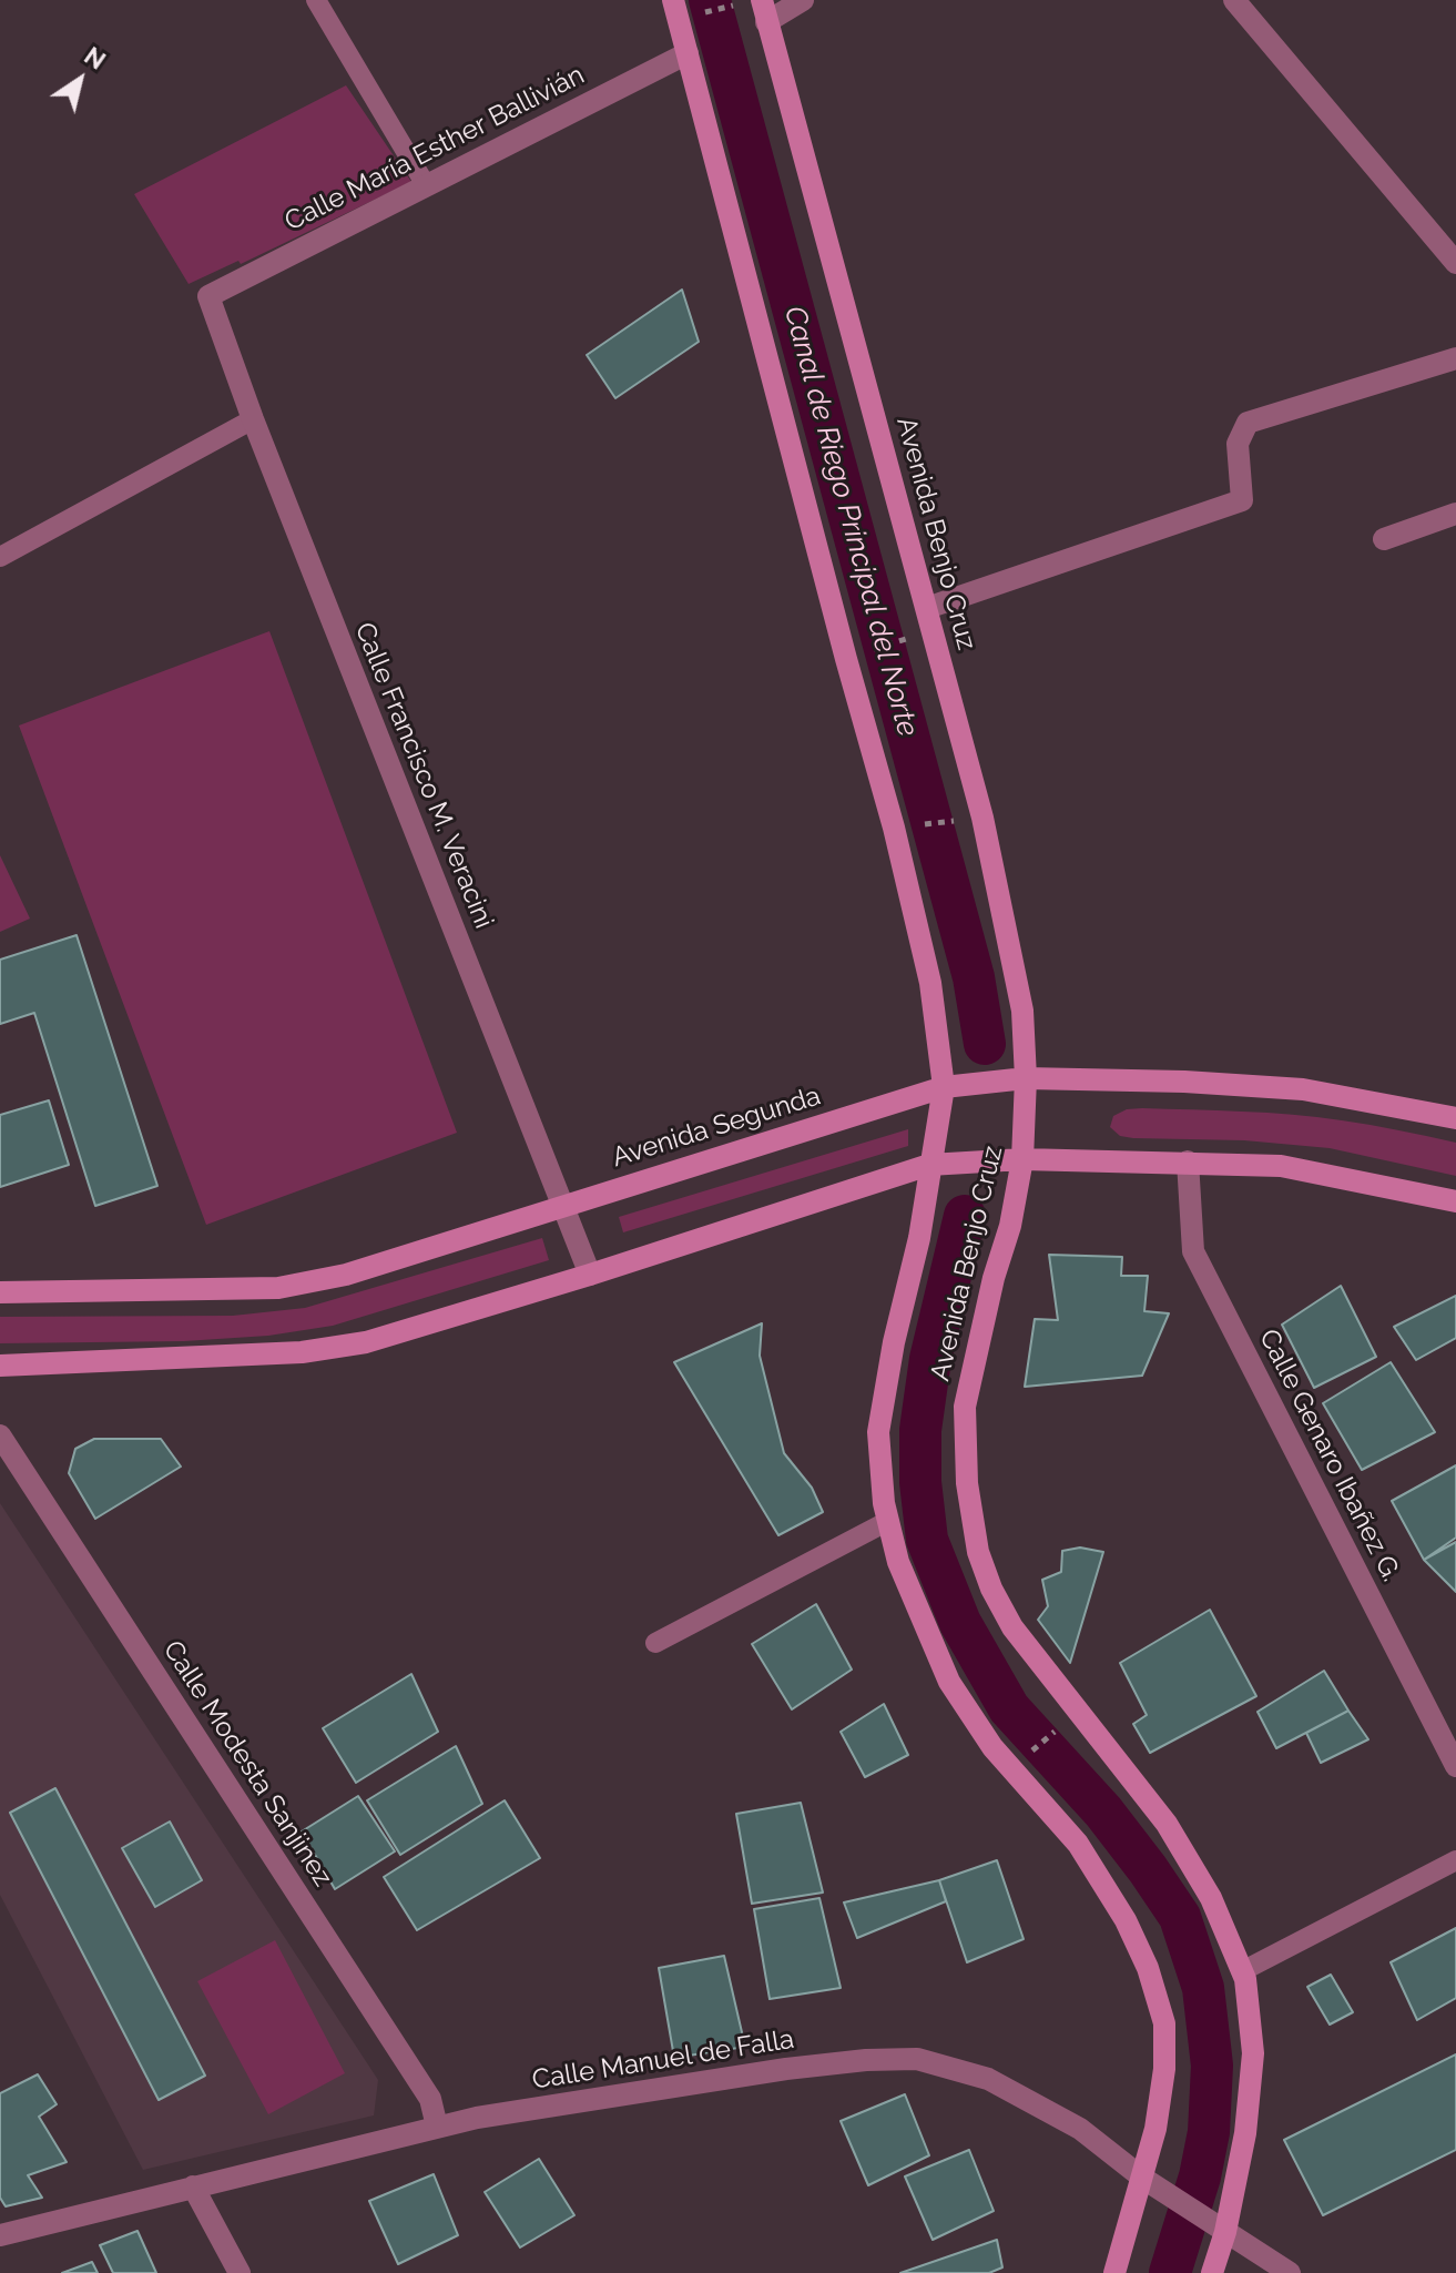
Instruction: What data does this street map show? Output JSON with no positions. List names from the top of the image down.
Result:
{
  "streets": {
    "main road": ["Avenida Benjo Cruz", "Avenida Segunda"],
    "street": [
      "Calle María Esther Ballivián",
      "Calle Francisco M. Veracini",
      "Calle Genaro Ibañez G.",
      "Calle Modesta Sanjinez",
      "Calle Manuel de Falla"
    ]
  },
  "crossings": [
    ["Calle María Esther Ballivián", "Avenida Benjo Cruz"],
    ["Calle María Esther Ballivián", "Calle Francisco M. Veracini"],
    ["Avenida Benjo Cruz", "Avenida Segunda"],
    ["Avenida Benjo Cruz", "Calle Manuel de Falla"],
    ["Calle Francisco M. Veracini", "Avenida Segunda"],
    ["Calle Modesta Sanjinez", "Calle Manuel de Falla"]
  ],
  "water": ["Canal de Riego Principal del Norte"],
  "north": "top right"
}
